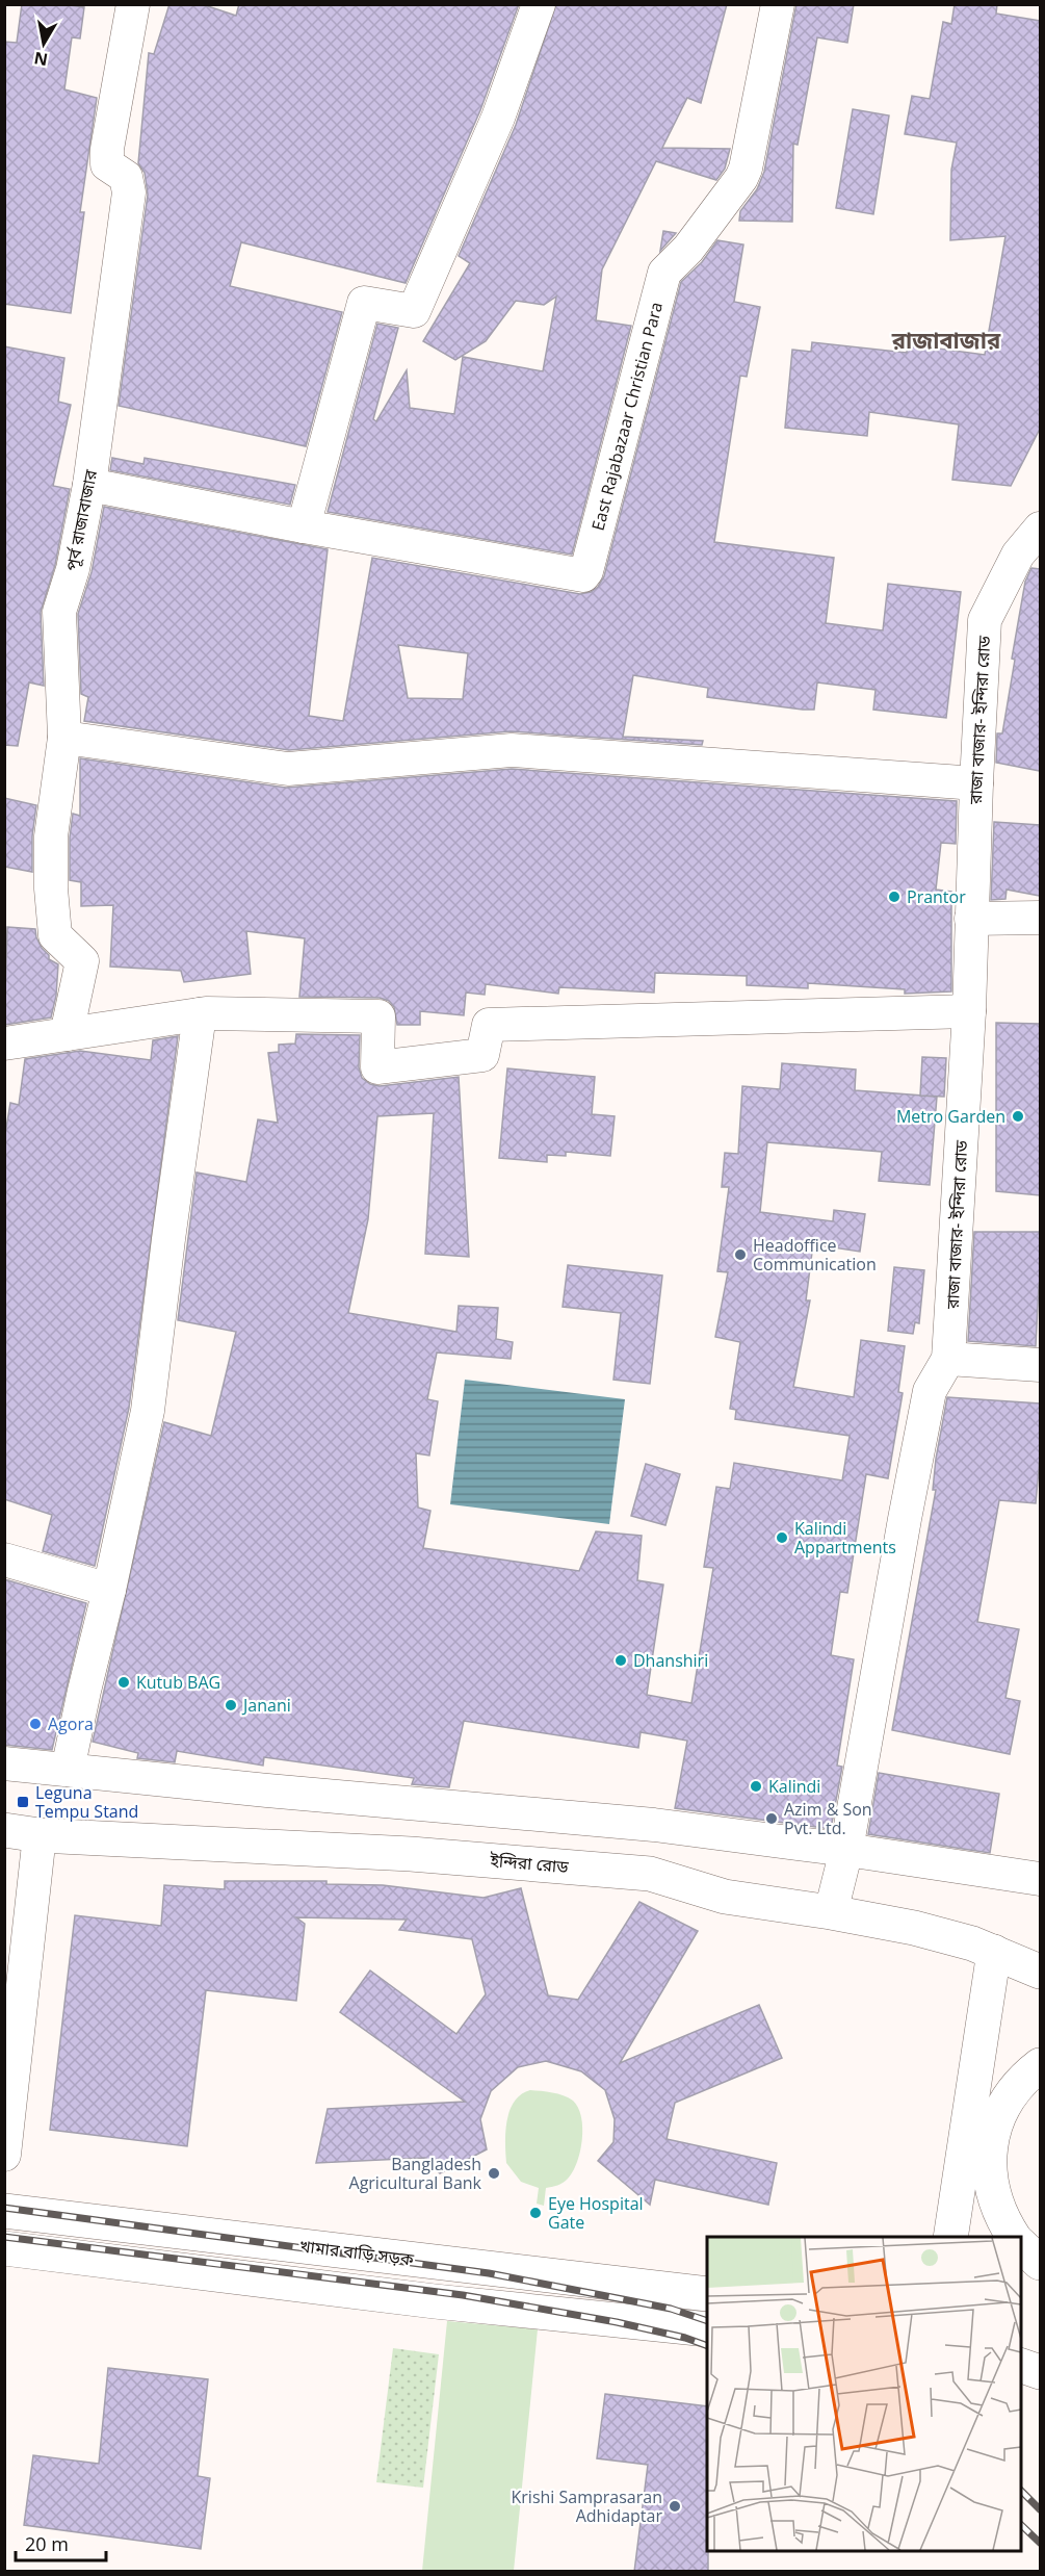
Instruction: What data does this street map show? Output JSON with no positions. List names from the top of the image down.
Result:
{
  "streets": {
    "highway": ["ইন্দিরা রোড", "খামার বাড়ি সড়ক"],
    "street": ["East Rajabazaar Christian Para", "পূর্ব রাজাবাজার", "রাজা বাজার- ইন্দিরা রোড"]
  },
  "crossings": [
    ["East Rajabazaar Christian Para", "পূর্ব রাজাবাজার"],
    ["রাজা বাজার- ইন্দিরা রোড", "ইন্দিরা রোড"]
  ],
  "districts": ["রাজাবাজার"],
  "places": {
    "other": [
      "Prantor",
      "Metro Garden",
      "Headoffice Communication",
      "Kalindi Appartments",
      "Dhanshiri",
      "Kutub BAG",
      "Janani",
      "Agora",
      "Kalindi",
      "Azim & Son Pvt. Ltd.",
      "Bangladesh Agricultural Bank",
      "Eye Hospital Gate",
      "Krishi Samprasaran Adhidaptar"
    ],
    "transit": ["Leguna Tempu Stand"]
  },
  "scale_bar": "20 m",
  "north": "bottom"
}
